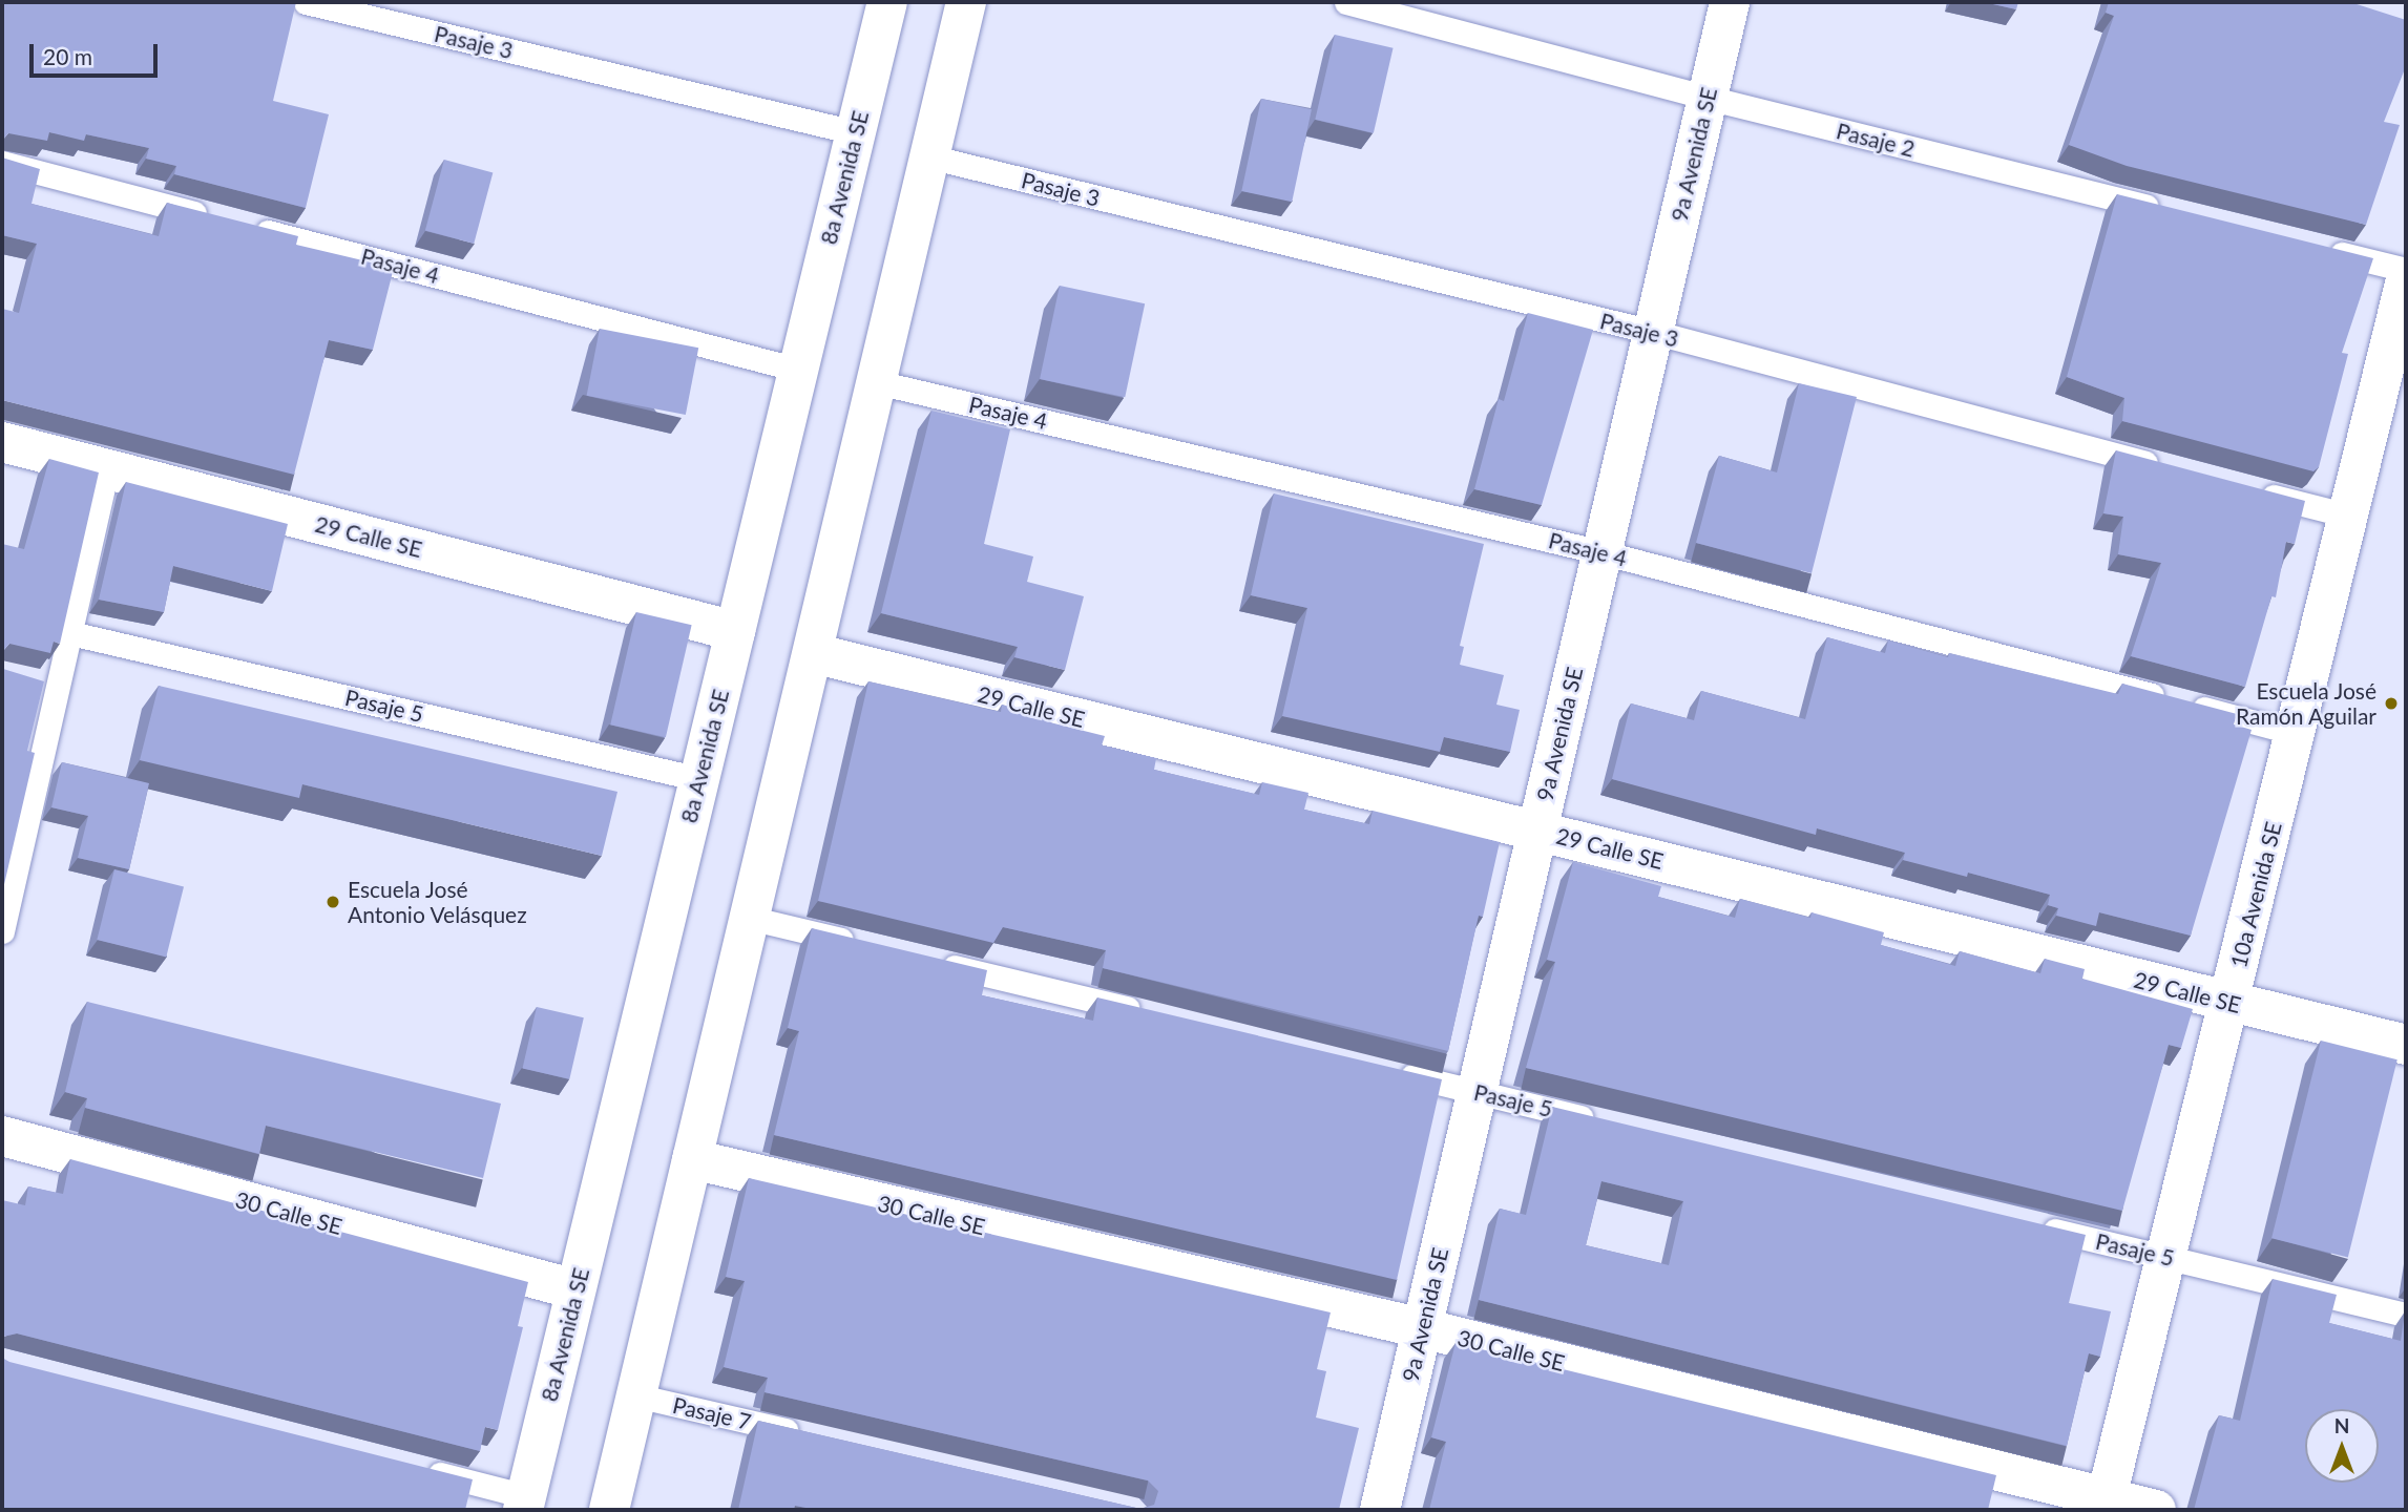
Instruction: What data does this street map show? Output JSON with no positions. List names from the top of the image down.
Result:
{
  "streets": {
    "street": [
      "9a Avenida SE",
      "8a Avenida SE",
      "29 Calle SE",
      "10a Avenida SE",
      "30 Calle SE"
    ],
    "lane": [
      "Pasaje 3",
      "Pasaje 2",
      "Pasaje 4",
      "Pasaje 5",
      "Pasaje 7"
    ]
  },
  "crossings": [
    ["Pasaje 3", "9a Avenida SE"],
    ["Pasaje 3", "8a Avenida SE"],
    ["Pasaje 2", "9a Avenida SE"],
    ["9a Avenida SE", "Pasaje 4"],
    ["9a Avenida SE", "29 Calle SE"],
    ["9a Avenida SE", "Pasaje 5"],
    ["9a Avenida SE", "30 Calle SE"],
    ["8a Avenida SE", "Pasaje 4"],
    ["8a Avenida SE", "29 Calle SE"],
    ["8a Avenida SE", "Pasaje 5"],
    ["8a Avenida SE", "30 Calle SE"],
    ["Pasaje 4", "10a Avenida SE"],
    ["29 Calle SE", "10a Avenida SE"],
    ["Pasaje 5", "10a Avenida SE"],
    ["10a Avenida SE", "30 Calle SE"]
  ],
  "places": ["Escuela José Ramón Aguilar", "Escuela José Antonio Velásquez"],
  "scale_bar": "20 m",
  "north": "top"
}
